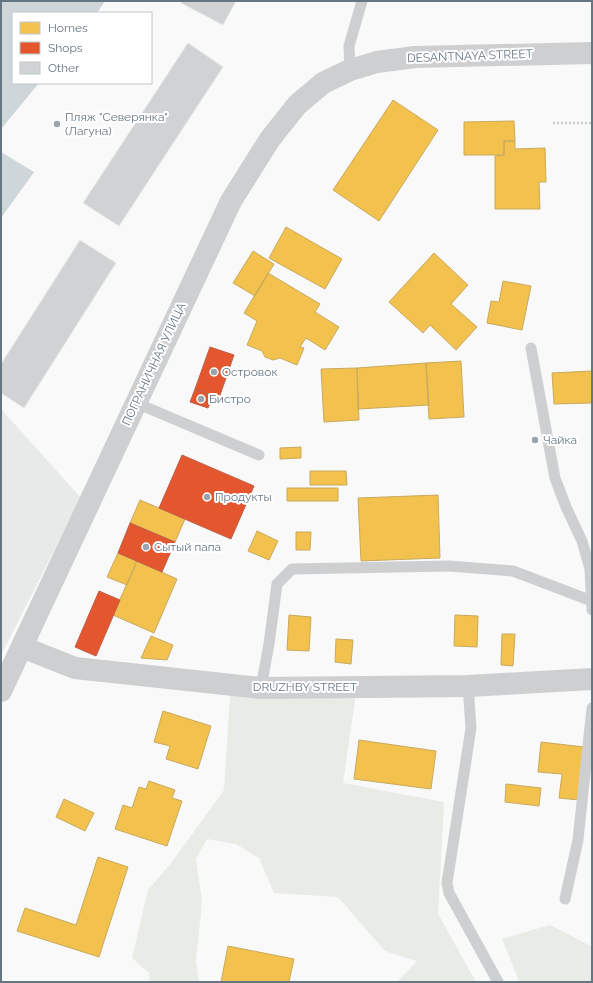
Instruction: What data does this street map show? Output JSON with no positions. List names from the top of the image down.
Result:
{
  "streets": {
    "street": ["DESANTNAYA STREET", "ПОГРАНИЧНАЯ УЛИЦА", "DRUZHBY STREET"]
  },
  "crossings": [
    ["DESANTNAYA STREET", "ПОГРАНИЧНАЯ УЛИЦА"],
    ["ПОГРАНИЧНАЯ УЛИЦА", "DRUZHBY STREET"]
  ],
  "places": [
    "Пляж \"Северянка\" (Лагуна)",
    "Островок",
    "Бистро",
    "Чайка",
    "Продукты",
    "Сытый папа"
  ],
  "legend": ["Homes", "Shops", "Other"]
}
